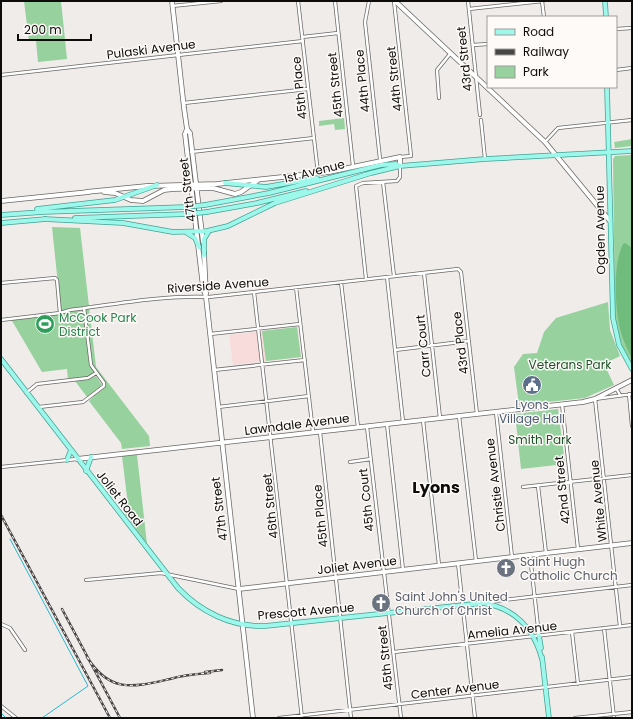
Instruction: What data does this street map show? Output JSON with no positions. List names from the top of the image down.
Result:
{
  "streets": {
    "main road": [
      "1st Avenue",
      "Ogden Avenue",
      "Joliet Road",
      "Prescott Avenue"
    ],
    "street": [
      "Pulaski Avenue",
      "43rd Street",
      "44th Street",
      "44th Place",
      "45th Street",
      "45th Place",
      "47th Street",
      "Riverside Avenue",
      "43rd Place",
      "Carr Court",
      "Lawndale Avenue",
      "Christie Avenue",
      "42nd Street",
      "45th Court",
      "White Avenue",
      "46th Street",
      "Joliet Avenue",
      "Amelia Avenue",
      "Center Avenue"
    ]
  },
  "crossings": [
    ["Pulaski Avenue", "45th Place"],
    ["Pulaski Avenue", "47th Street"],
    ["45th Street", "45th Court"],
    ["45th Street", "Joliet Avenue"],
    ["45th Street", "Prescott Avenue"],
    ["45th Street", "Amelia Avenue"],
    ["45th Street", "Center Avenue"],
    ["45th Place", "Lawndale Avenue"],
    ["45th Place", "Joliet Avenue"],
    ["45th Place", "Prescott Avenue"],
    ["45th Place", "Center Avenue"],
    ["1st Avenue", "Ogden Avenue"],
    ["47th Street", "Riverside Avenue"],
    ["47th Street", "Lawndale Avenue"],
    ["47th Street", "Joliet Road"],
    ["47th Street", "Joliet Avenue"],
    ["47th Street", "Prescott Avenue"],
    ["Riverside Avenue", "43rd Place"],
    ["Riverside Avenue", "Carr Court"],
    ["Riverside Avenue", "46th Street"],
    ["43rd Place", "Lawndale Avenue"],
    ["Carr Court", "Lawndale Avenue"],
    ["Lawndale Avenue", "Christie Avenue"],
    ["Lawndale Avenue", "42nd Street"],
    ["Lawndale Avenue", "Joliet Road"],
    ["Lawndale Avenue", "45th Court"],
    ["Lawndale Avenue", "White Avenue"],
    ["Lawndale Avenue", "46th Street"],
    ["Christie Avenue", "Joliet Avenue"],
    ["42nd Street", "Joliet Avenue"],
    ["Joliet Road", "Joliet Avenue"],
    ["Joliet Road", "Prescott Avenue"],
    ["45th Court", "Joliet Avenue"],
    ["White Avenue", "Joliet Avenue"],
    ["White Avenue", "Prescott Avenue"],
    ["White Avenue", "Amelia Avenue"],
    ["46th Street", "Joliet Avenue"],
    ["46th Street", "Prescott Avenue"],
    ["46th Street", "Center Avenue"]
  ],
  "districts": ["Lyons"],
  "parks": ["Veterans Park", "Smith Park"],
  "places": {
    "sports": ["McCook Park District"],
    "public building": ["Lyons Village Hall"],
    "church": ["Saint Hugh Catholic Church", "Saint John's United Church of Christ"]
  },
  "legend": ["Road", "Railway", "Park"],
  "scale_bar": "200 m"
}
